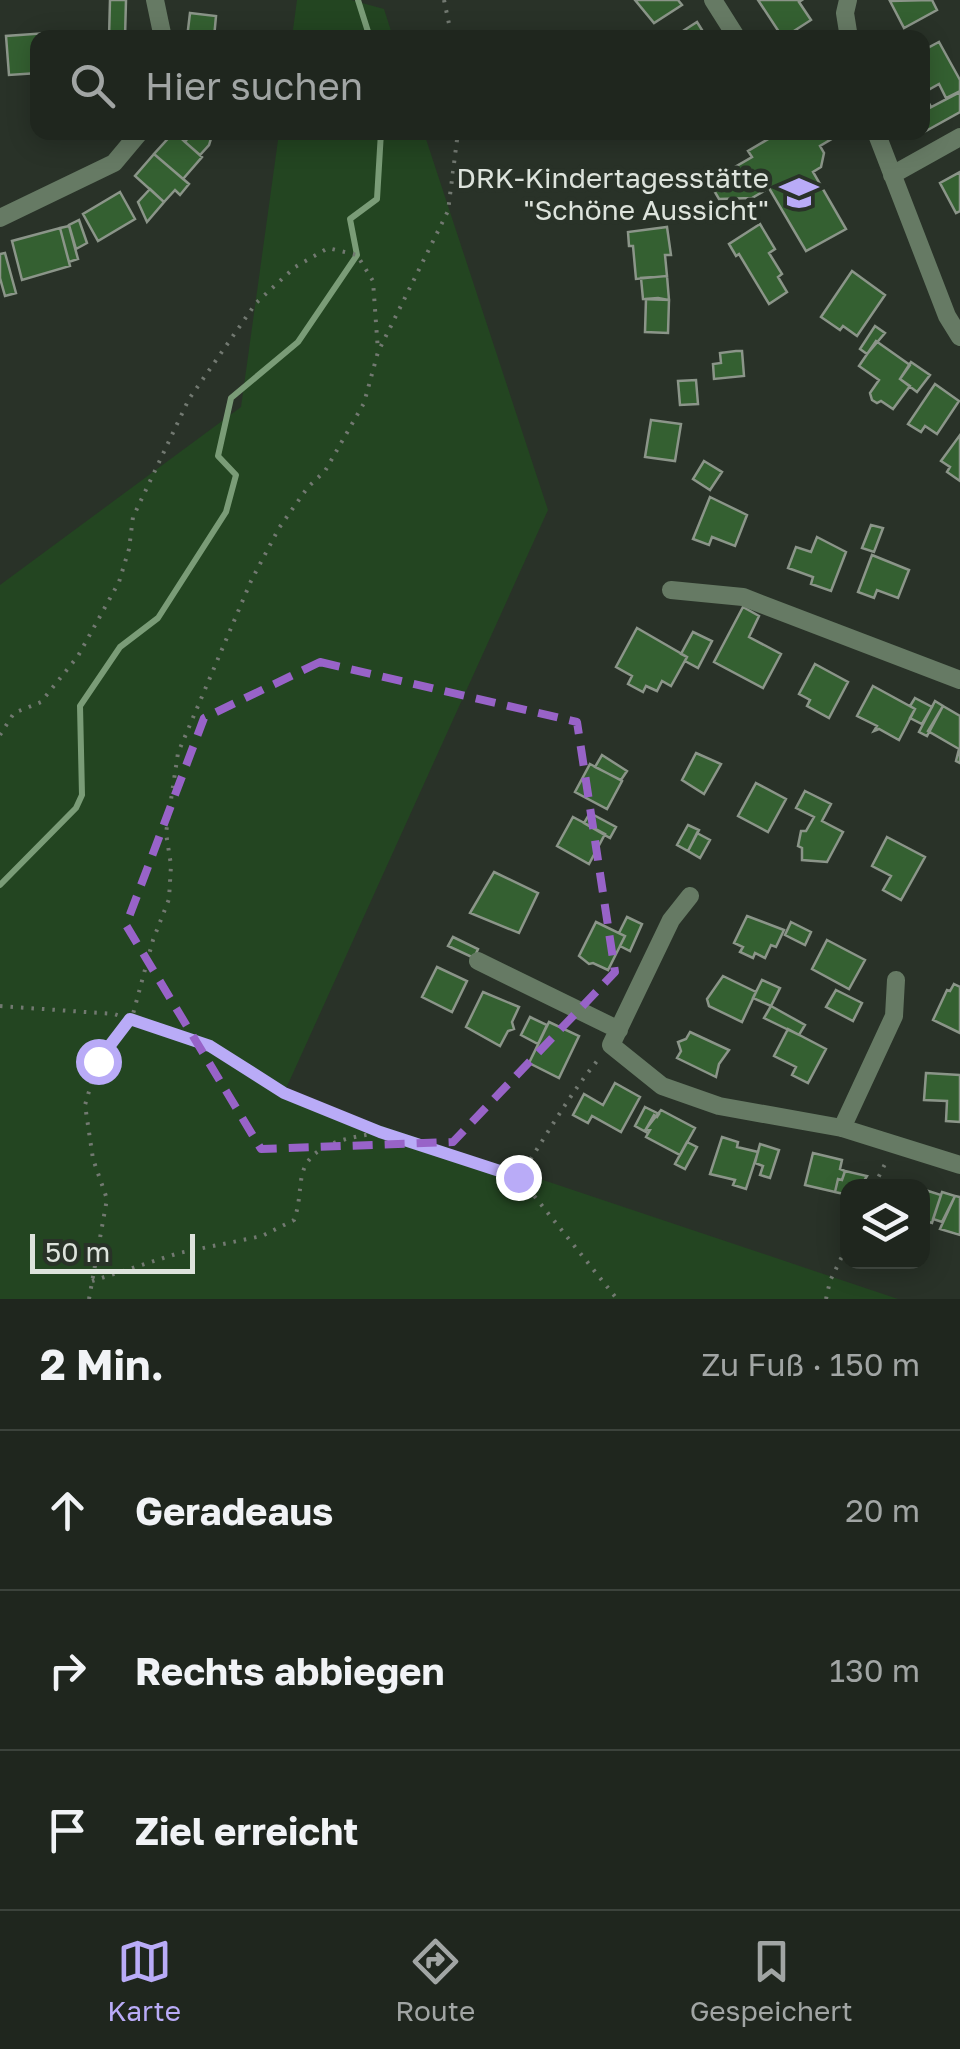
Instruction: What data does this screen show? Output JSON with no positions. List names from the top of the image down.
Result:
{
  "places": {
    "school or university": ["DRK-Kindertagesstätte \"Schöne Aussicht\""]
  },
  "scale_bar": "50 m",
  "page": {
    "search": "Hier suchen",
    "scale": "50 m",
    "heading": ["2 Min.", "Zu Fuß · 150 m"],
    "list": [
      ["Geradeaus", "20 m"],
      ["Rechts abbiegen", "130 m"],
      "Ziel erreicht"
    ],
    "nav": ["Karte", "Route", "Gespeichert"]
  }
}
